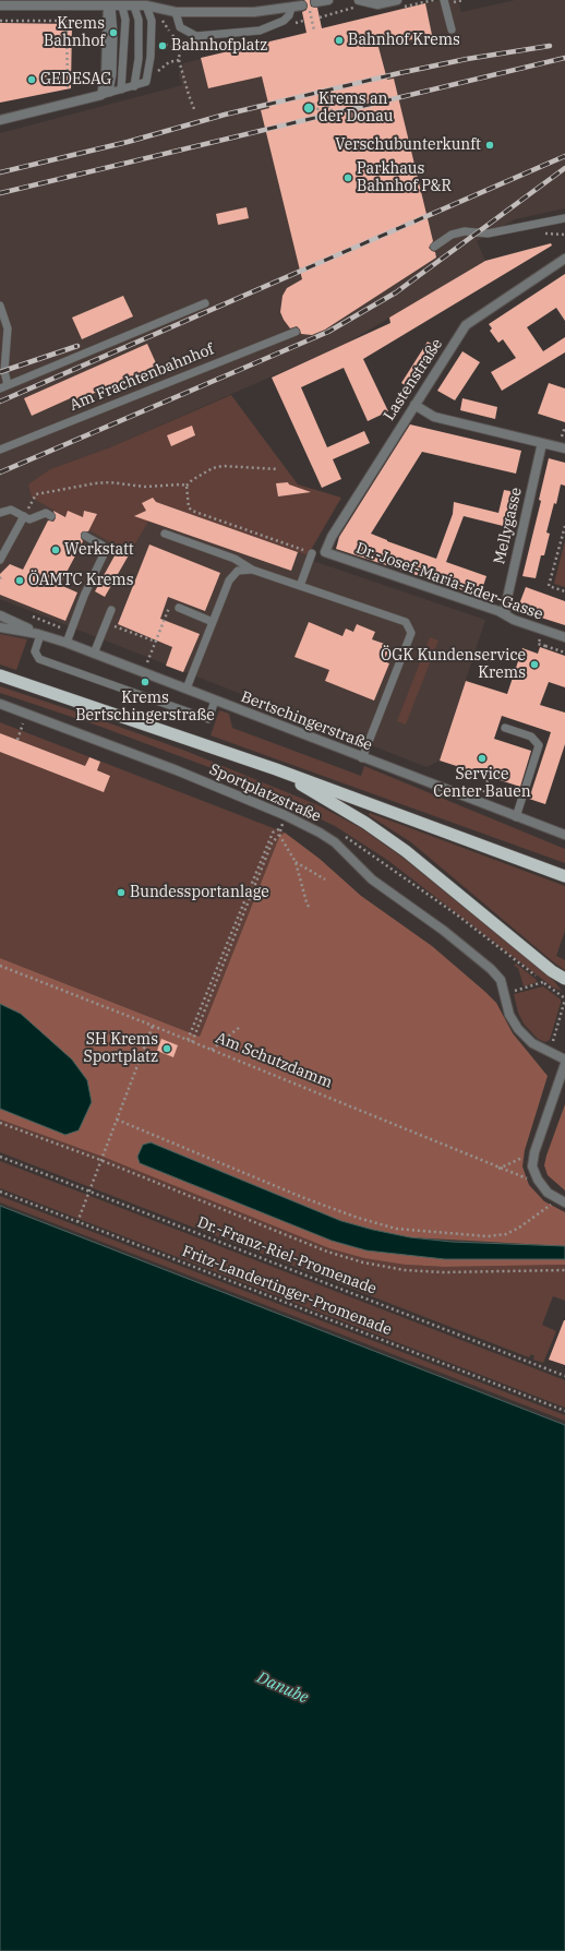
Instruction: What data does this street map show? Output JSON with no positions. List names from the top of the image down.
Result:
{
  "streets": {
    "street": [
      "Lastenstraße",
      "Mellygasse",
      "Dr.-Josef-Maria-Eder-Gasse",
      "Bertschingerstraße",
      "Sportplatzstraße"
    ],
    "lane": ["Am Frachtenbahnhof"],
    "path": ["Am Schutzdamm", "Dr.-Franz-Riel-Promenade", "Fritz-Landertinger-Promenade"]
  },
  "crossings": [
    ["Lastenstraße", "Dr.-Josef-Maria-Eder-Gasse"],
    ["Mellygasse", "Dr.-Josef-Maria-Eder-Gasse"]
  ],
  "water": ["Danube"],
  "places": [
    "Krems Bahnhof",
    "Bahnhof Krems",
    "Bahnhofplatz",
    "GEDESAG",
    "Krems an der Donau",
    "Verschubunterkunft",
    "Parkhaus Bahnhof P&R",
    "Werkstatt",
    "ÖAMTC Krems",
    "ÖGK Kundenservice Krems",
    "Krems Bertschingerstraße",
    "Service Center Bauen",
    "Bundessportanlage",
    "SH Krems Sportplatz"
  ]
}
